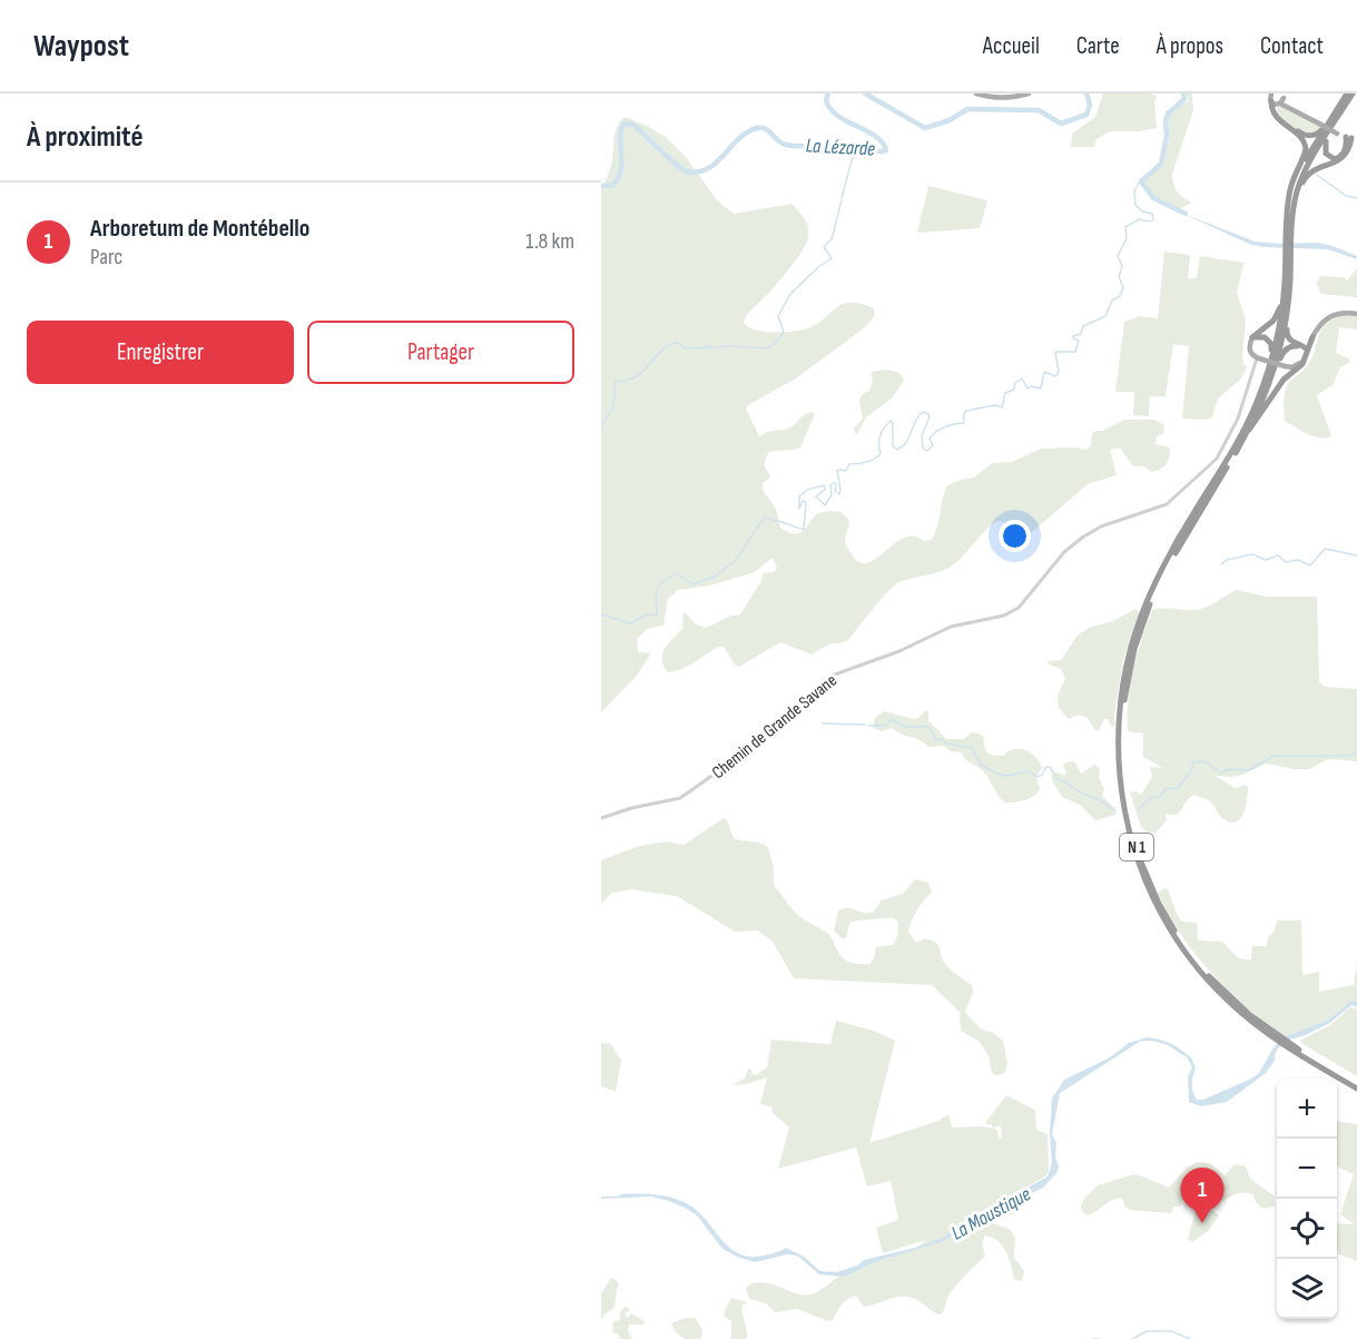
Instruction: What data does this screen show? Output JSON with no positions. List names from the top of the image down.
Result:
{
  "streets": {
    "highway": ["N 1"],
    "street": ["Chemin de Grande Savane"]
  },
  "water": ["La Lézarde", "La Moustique"],
  "page": {
    "header": "Waypost",
    "nav": [
      "Accueil",
      "Carte",
      "À propos",
      "Contact"
    ],
    "heading": "À proximité",
    "list": [
      {
        "mark": "1",
        "name": "Arboretum de Montébello",
        "note": "Parc",
        "value": "1.8 km"
      }
    ],
    "buttons": ["Enregistrer", "Partager"],
    "map_buttons": ["+", "−"],
    "pins": "1"
  }
}
